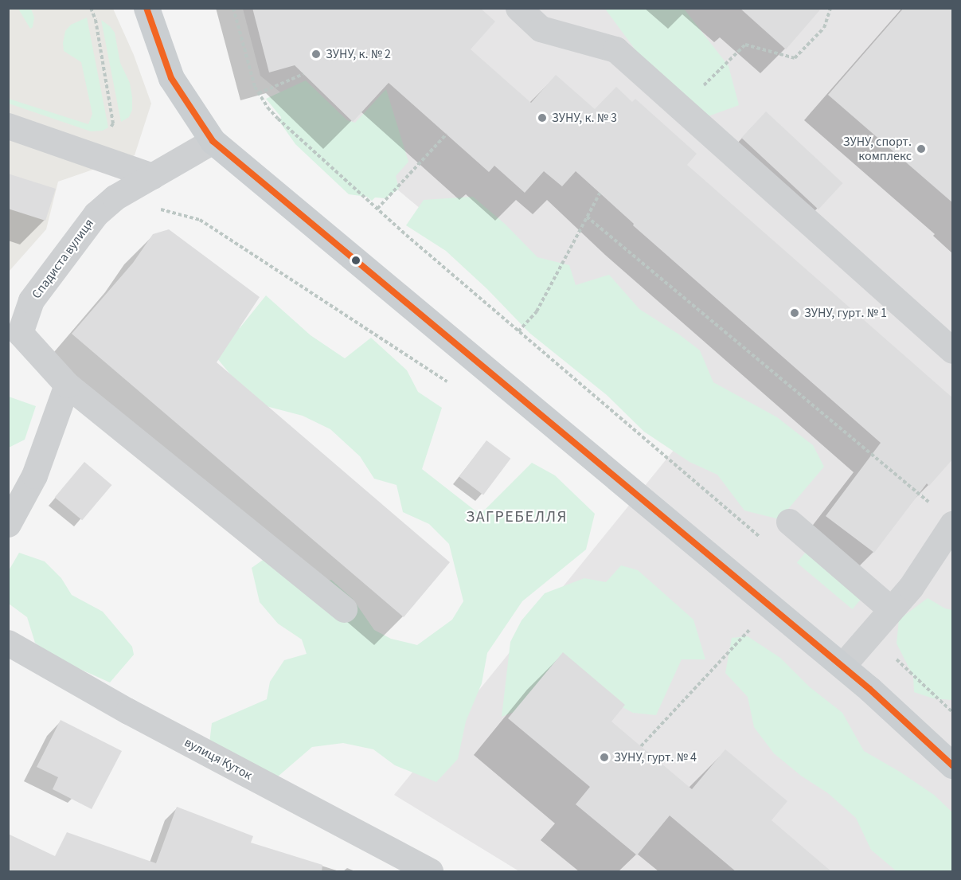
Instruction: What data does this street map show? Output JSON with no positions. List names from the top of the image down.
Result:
{
  "streets": {
    "street": ["Спадиста вулиця", "вулиця Куток"]
  },
  "districts": ["ЗАГРЕБЕЛЛЯ"],
  "places": [
    "ЗУНУ, к. № 2",
    "ЗУНУ, к. № 3",
    "ЗУНУ, спорт. комплекс",
    "ЗУНУ, гурт. № 1",
    "ЗУНУ, гурт. № 4"
  ]
}
